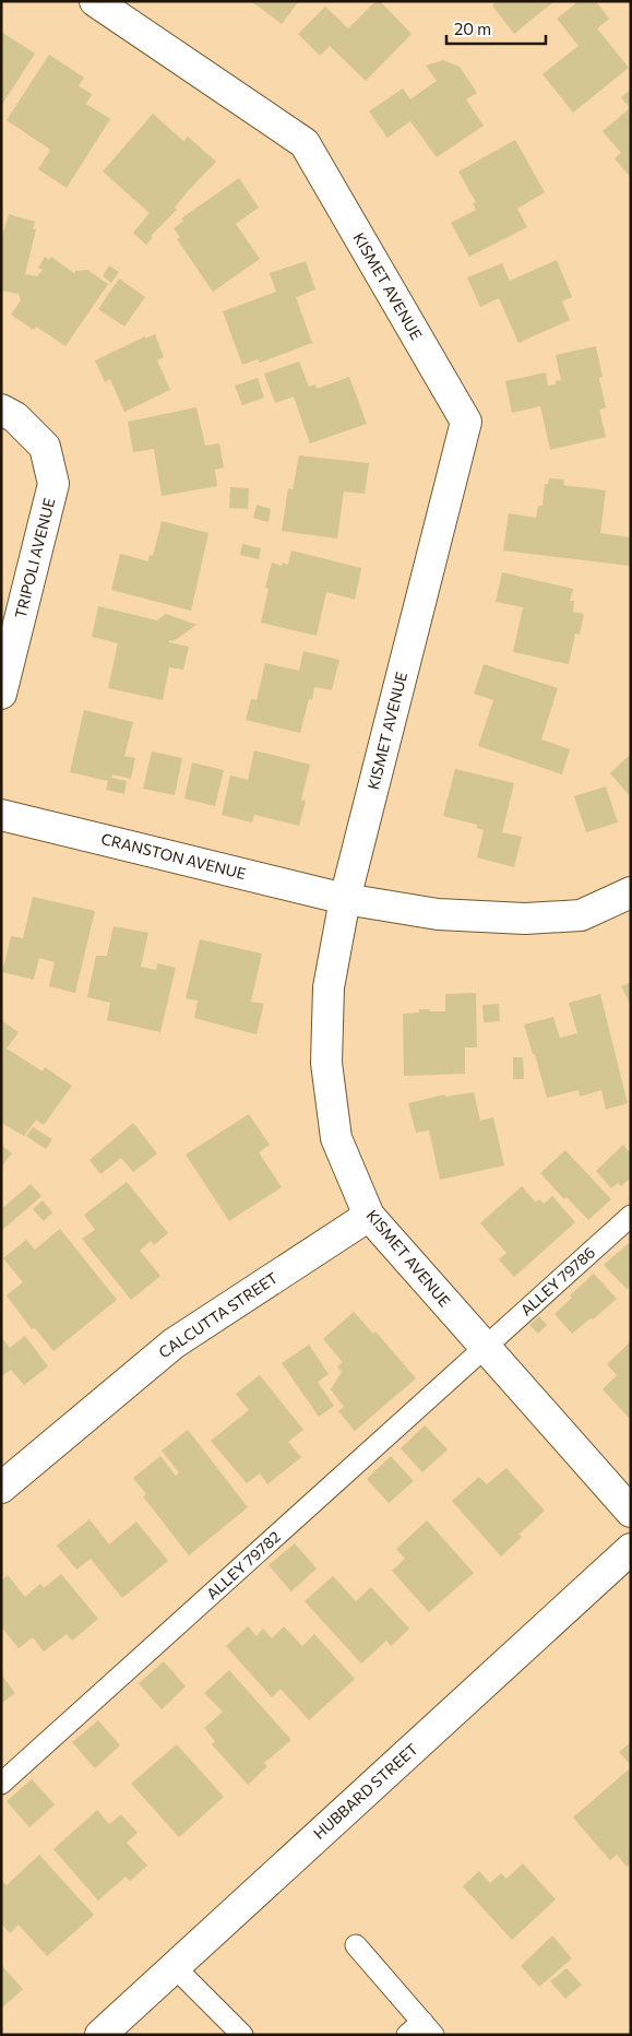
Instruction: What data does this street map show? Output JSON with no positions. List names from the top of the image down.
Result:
{
  "streets": {
    "street": [
      "KISMET AVENUE",
      "TRIPOLI AVENUE",
      "CRANSTON AVENUE",
      "CALCUTTA STREET",
      "HUBBARD STREET"
    ],
    "lane": ["ALLEY 79786", "ALLEY 79782"]
  },
  "crossings": [
    ["KISMET AVENUE", "CRANSTON AVENUE"],
    ["KISMET AVENUE", "ALLEY 79786"],
    ["KISMET AVENUE", "CALCUTTA STREET"],
    ["KISMET AVENUE", "ALLEY 79782"],
    ["ALLEY 79786", "ALLEY 79782"]
  ],
  "scale_bar": "20 m"
}
